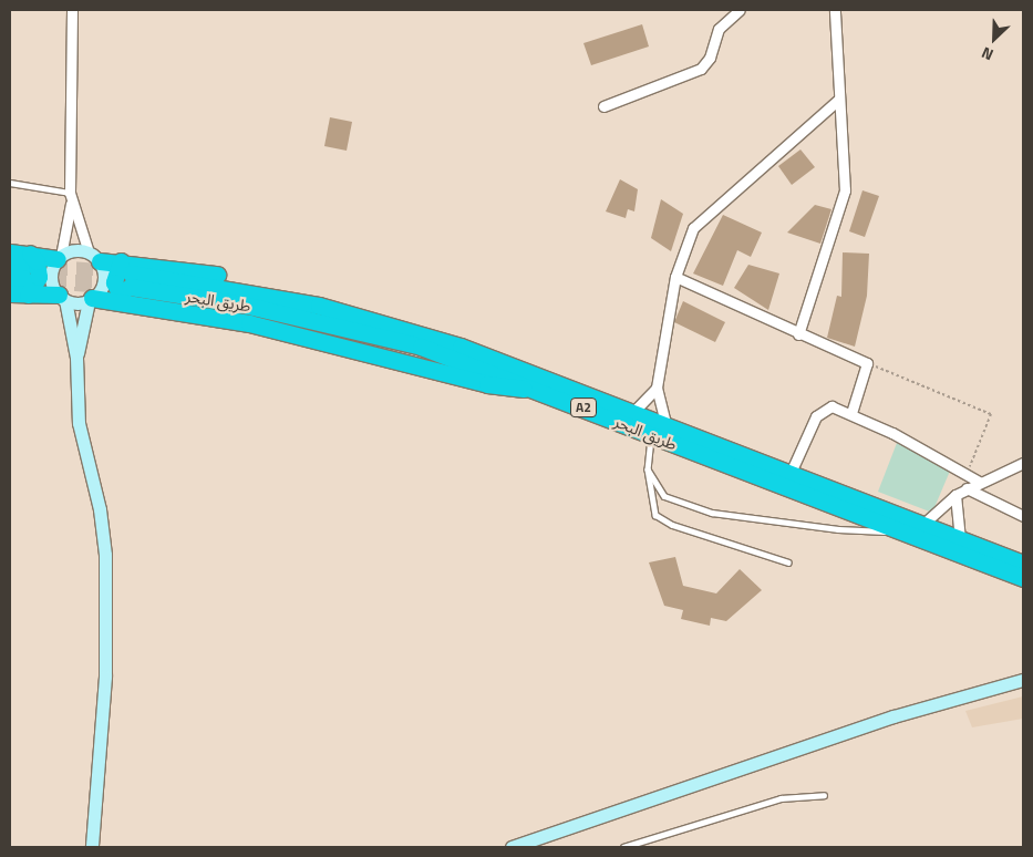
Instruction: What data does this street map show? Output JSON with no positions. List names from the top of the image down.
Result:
{
  "streets": {
    "highway": ["طريق البحر", "A2"]
  },
  "north": "bottom left"
}
